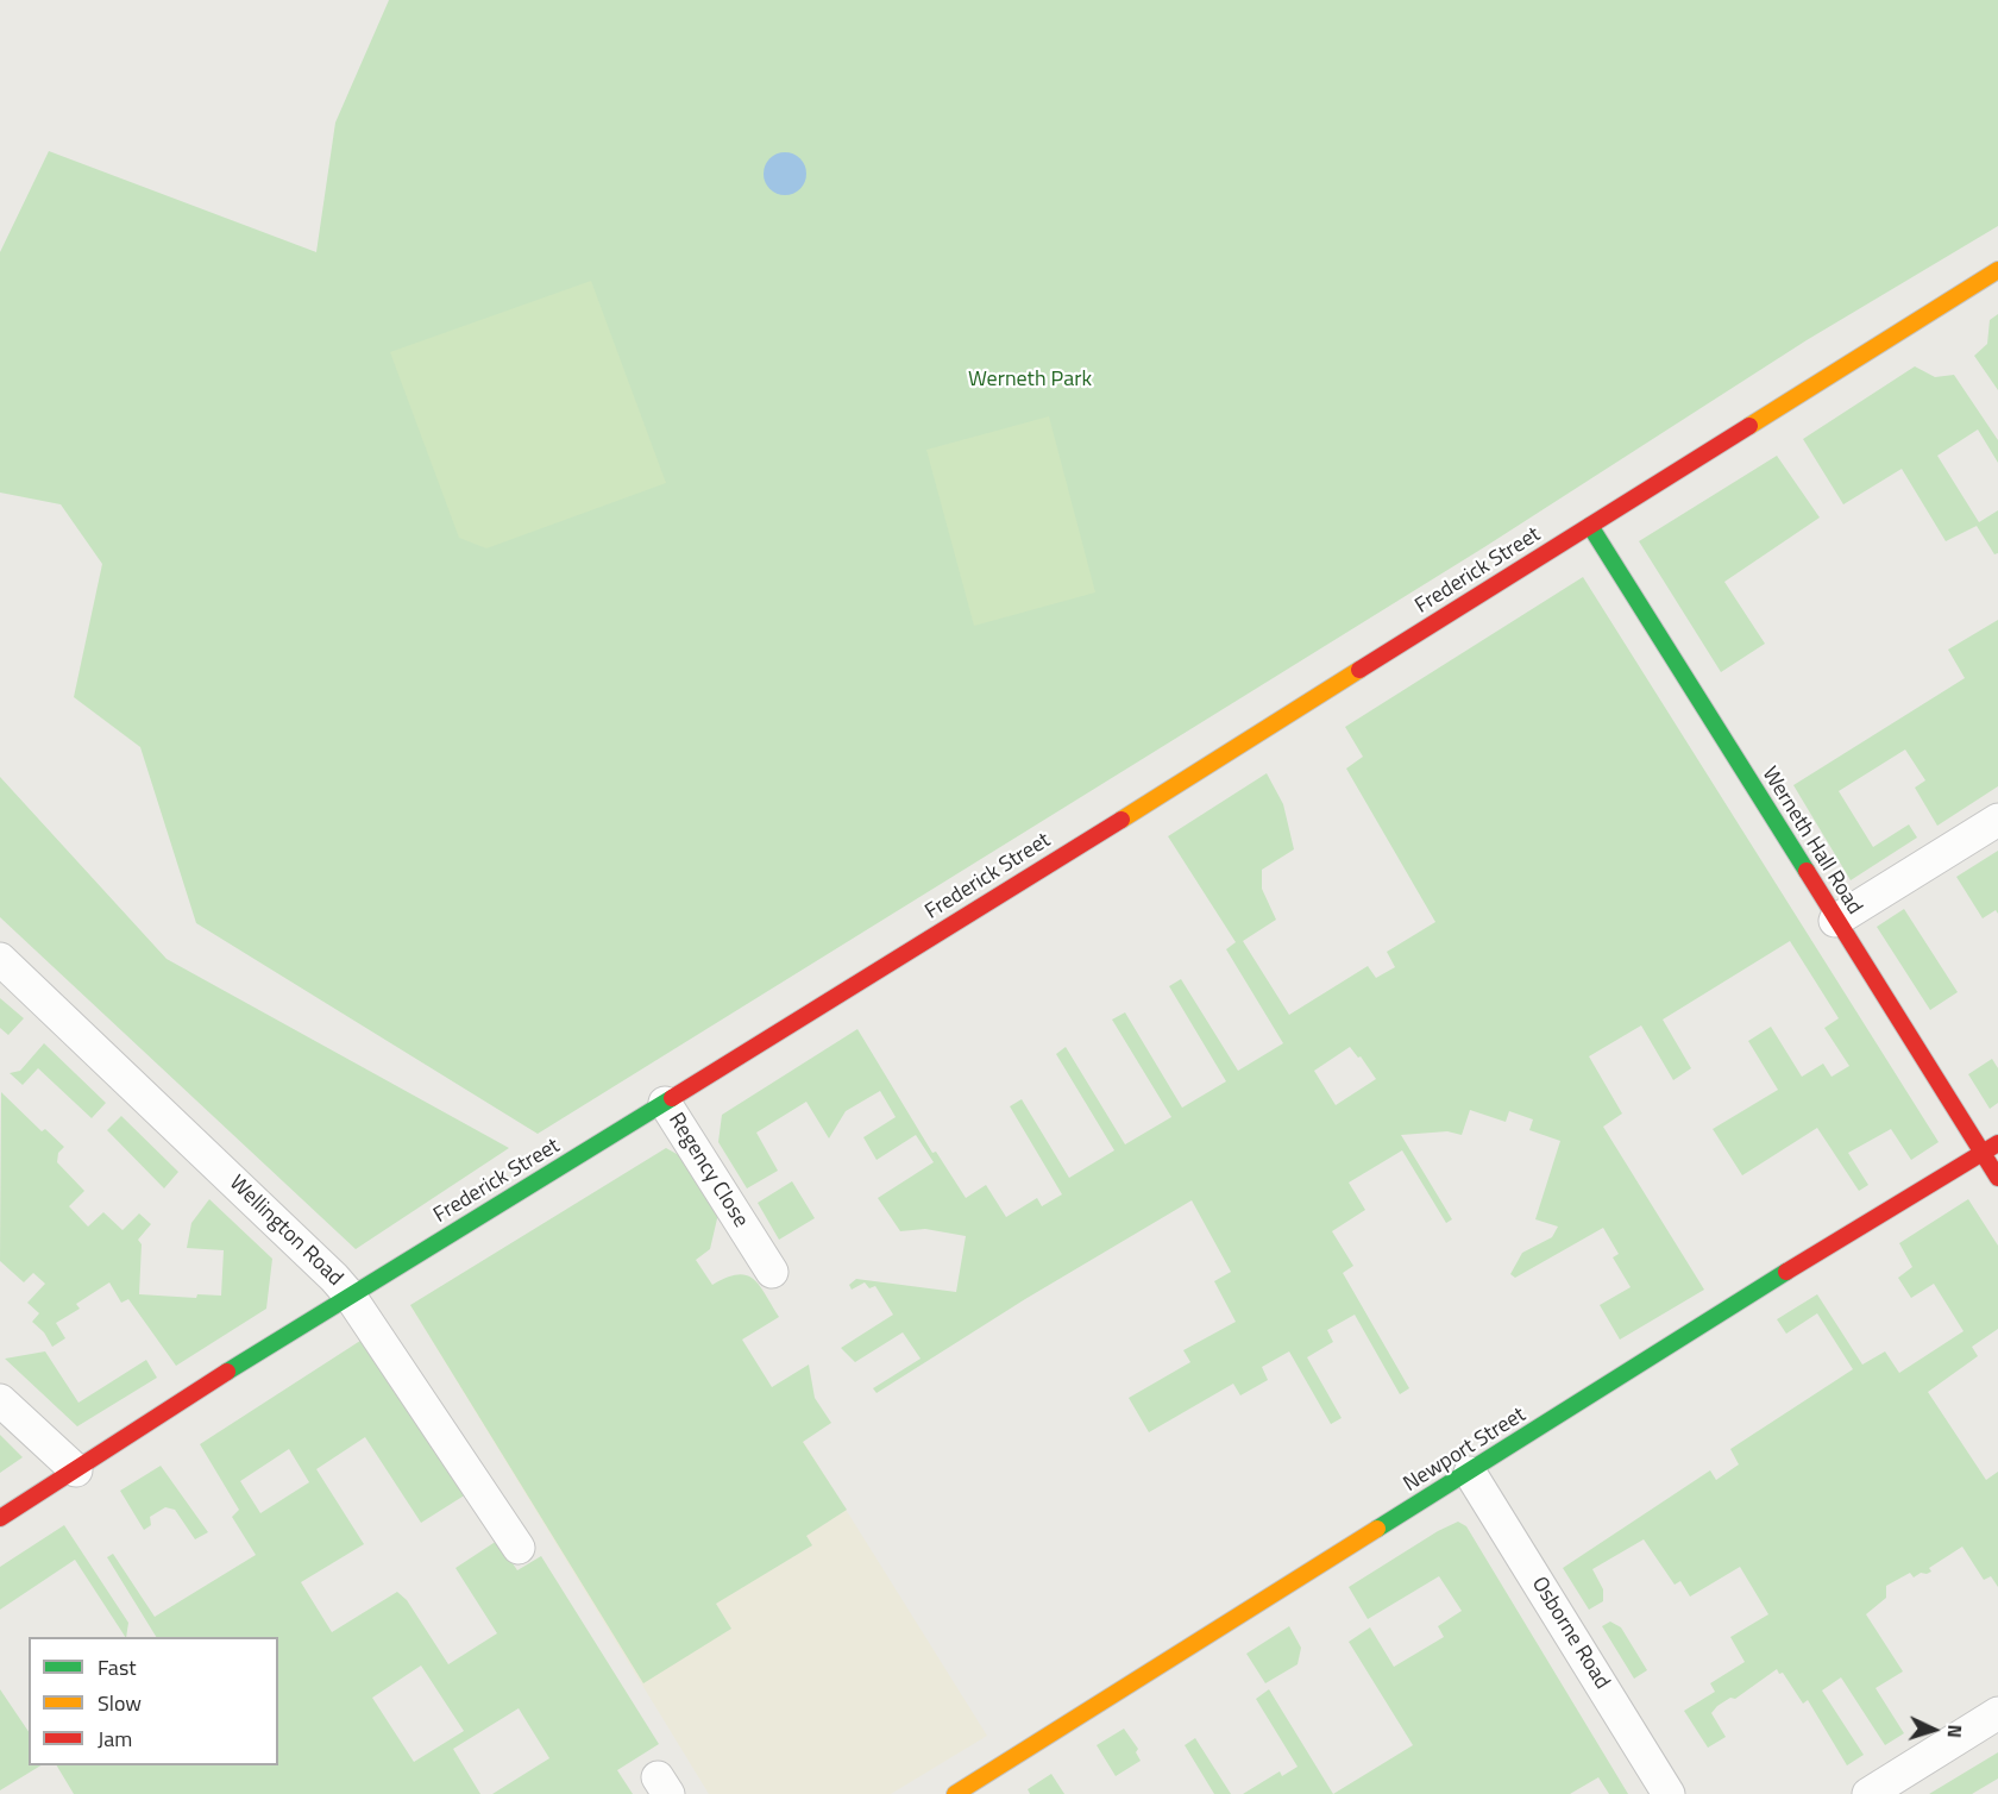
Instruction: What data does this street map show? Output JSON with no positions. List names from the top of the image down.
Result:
{
  "streets": {
    "main road": ["Frederick Street", "Werneth Hall Road", "Newport Street"],
    "street": ["Regency Close", "Wellington Road", "Osborne Road"]
  },
  "crossings": [
    ["Frederick Street", "Werneth Hall Road"],
    ["Frederick Street", "Regency Close"],
    ["Frederick Street", "Wellington Road"],
    ["Werneth Hall Road", "Newport Street"],
    ["Newport Street", "Osborne Road"]
  ],
  "parks": ["Werneth Park"],
  "legend": ["Fast", "Slow", "Jam"],
  "north": "right"
}
